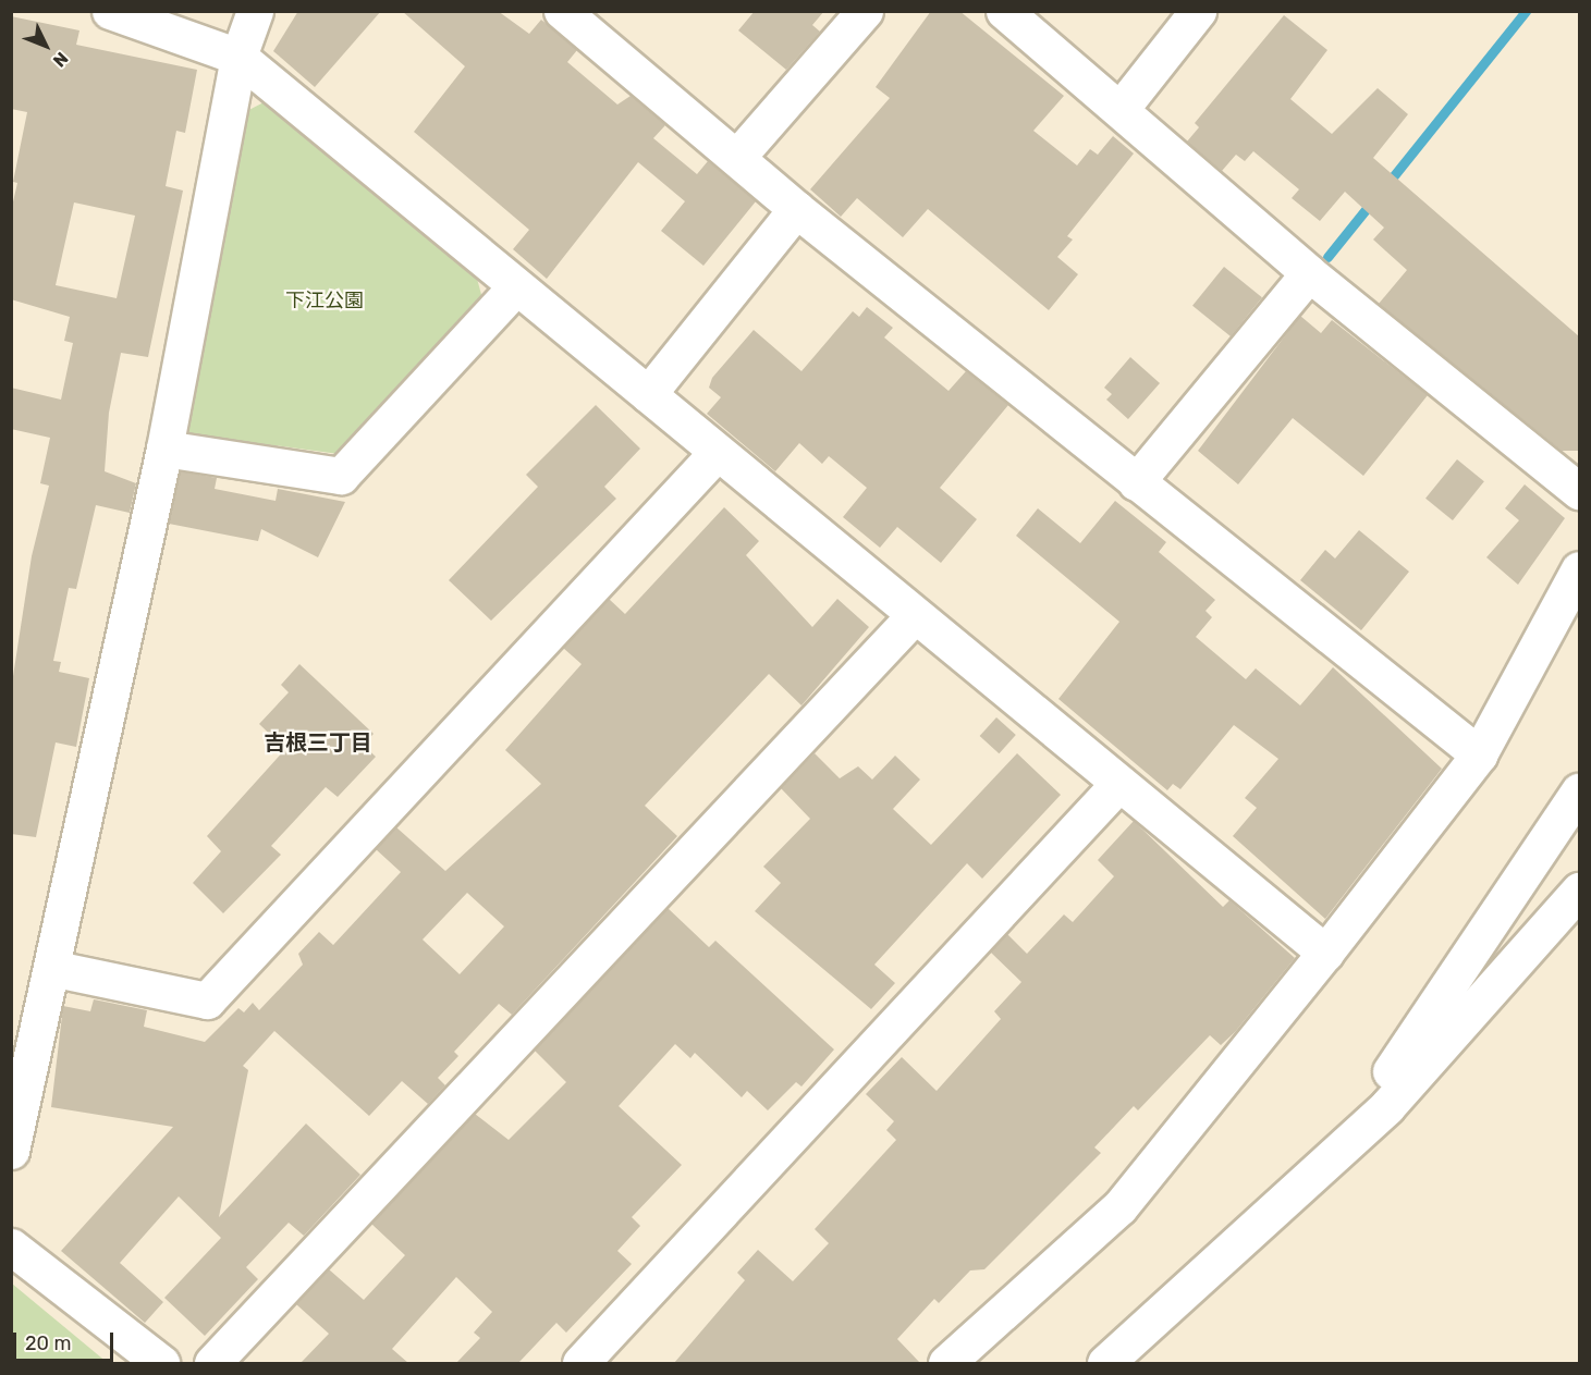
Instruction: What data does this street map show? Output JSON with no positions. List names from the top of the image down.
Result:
{
  "districts": ["吉根三丁目"],
  "parks": ["下江公園"],
  "scale_bar": "20 m",
  "north": "bottom right"
}
